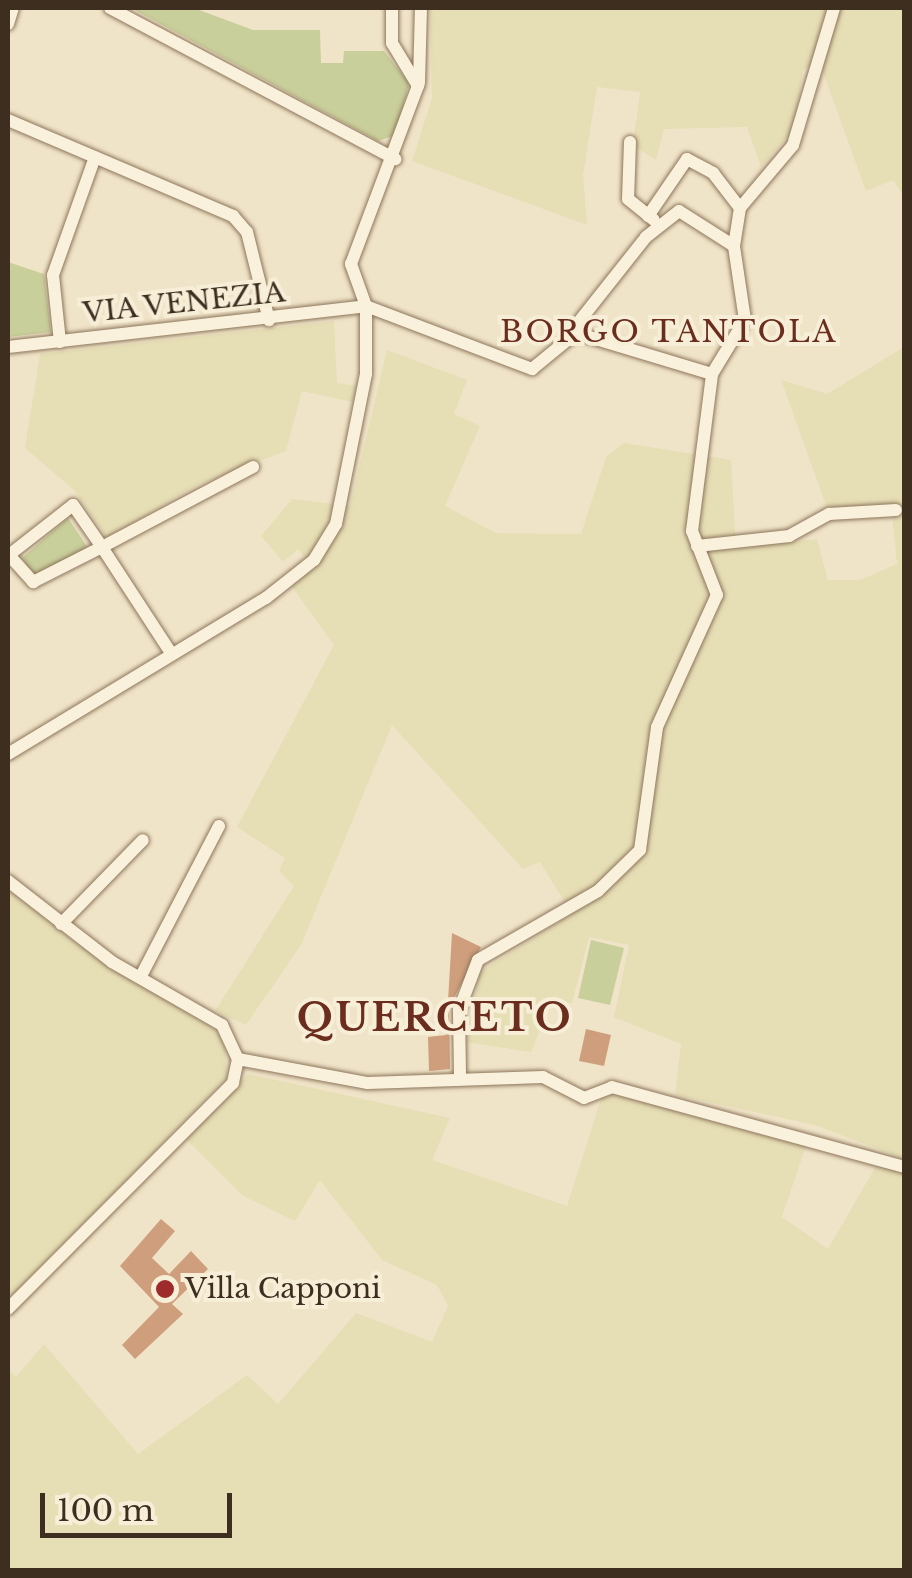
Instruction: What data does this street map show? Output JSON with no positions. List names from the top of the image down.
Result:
{
  "streets": {
    "street": ["VIA VENEZIA"]
  },
  "districts": ["BORGO TANTOLA", "QUERCETO"],
  "places": ["Villa Capponi"],
  "scale_bar": "100 m"
}
